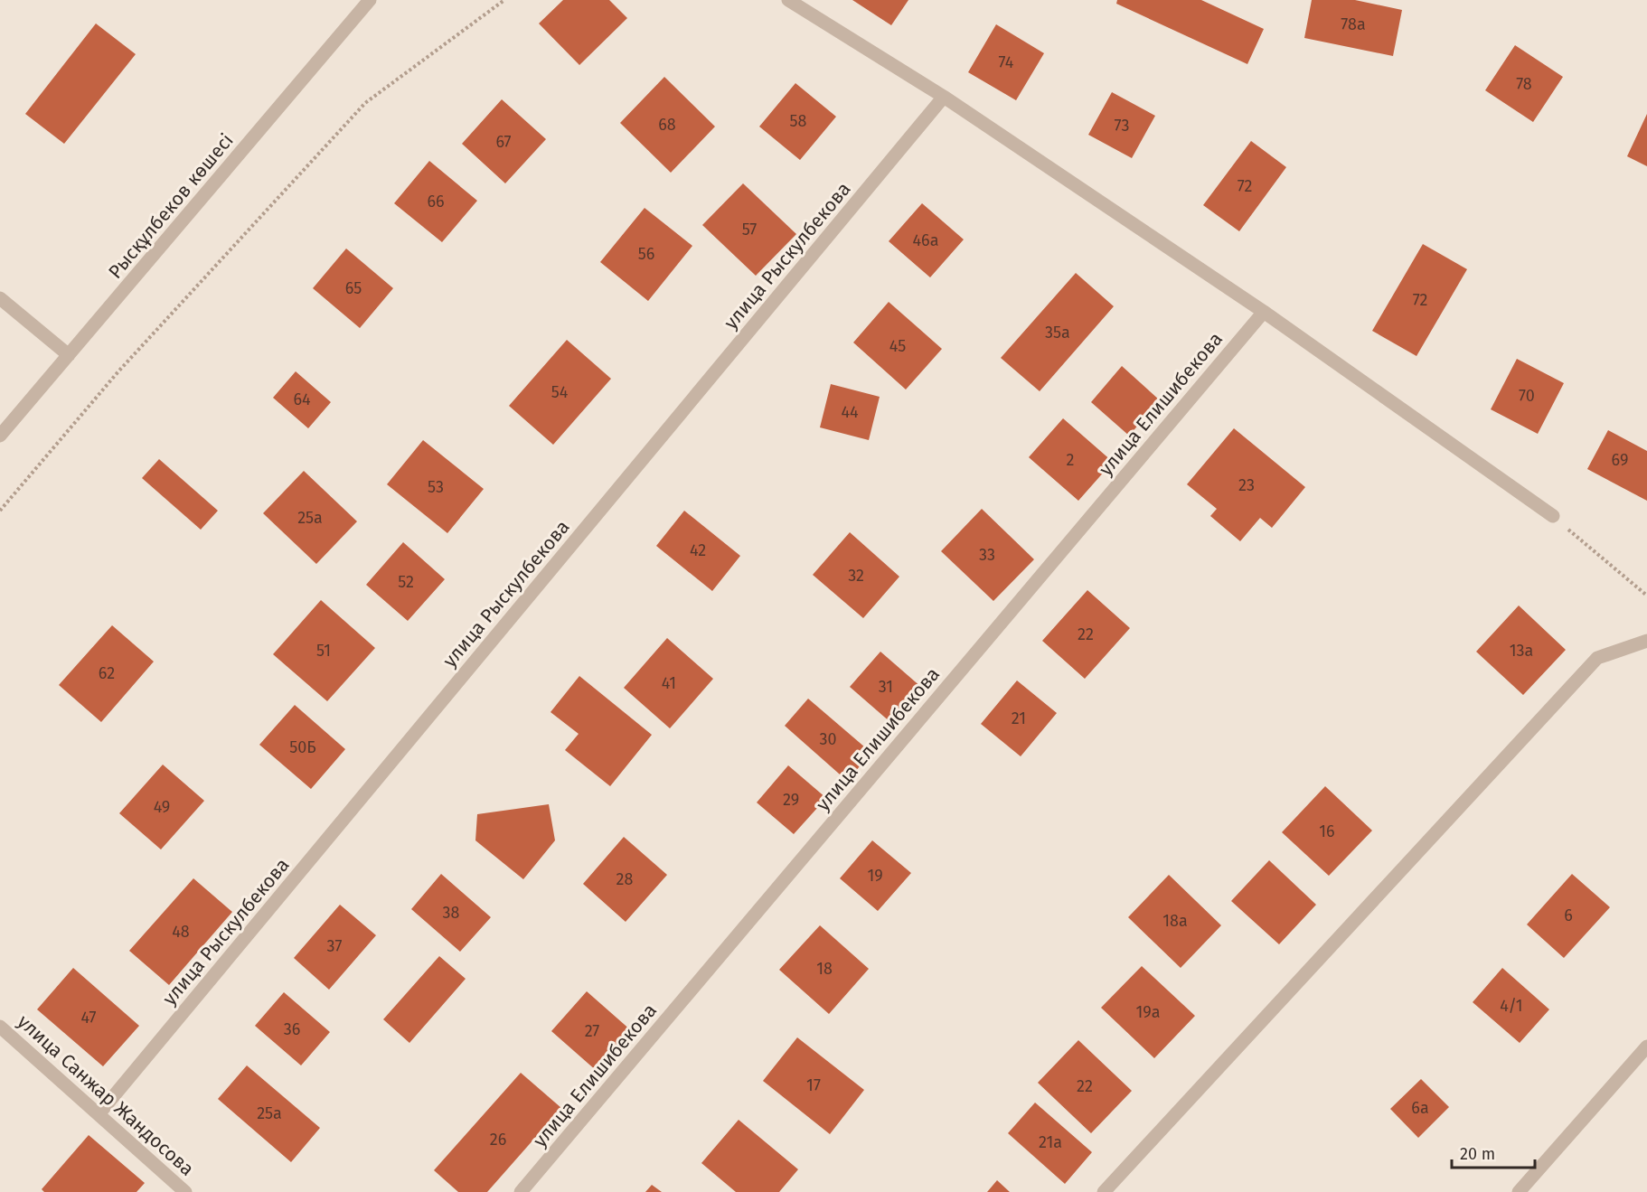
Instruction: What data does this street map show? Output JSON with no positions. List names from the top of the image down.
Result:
{
  "streets": {
    "street": [
      "Рысқұлбеков көшесі",
      "улица Рыскулбекова",
      "улица Елишибекова",
      "улица Санжар Жандосова"
    ]
  },
  "crossings": [
    ["улица Рыскулбекова", "улица Санжар Жандосова"]
  ],
  "house_numbers": [
    "78а",
    "74",
    "78",
    "58",
    "68",
    "73",
    "67",
    "72",
    "66",
    "57",
    "46а",
    "56",
    "65",
    "72",
    "35а",
    "45",
    "54",
    "70",
    "64",
    "44",
    "2",
    "69",
    "23",
    "53",
    "25а",
    "42",
    "33",
    "32",
    "52",
    "22",
    "51",
    "13а",
    "62",
    "41",
    "31",
    "21",
    "30",
    "50Б",
    "29",
    "49",
    "16",
    "19",
    "28",
    "38",
    "6",
    "18а",
    "48",
    "37",
    "18",
    "4/1",
    "19а",
    "47",
    "36",
    "27",
    "17",
    "22",
    "6а",
    "25а",
    "26",
    "21а"
  ],
  "scale_bar": "20 m"
}
